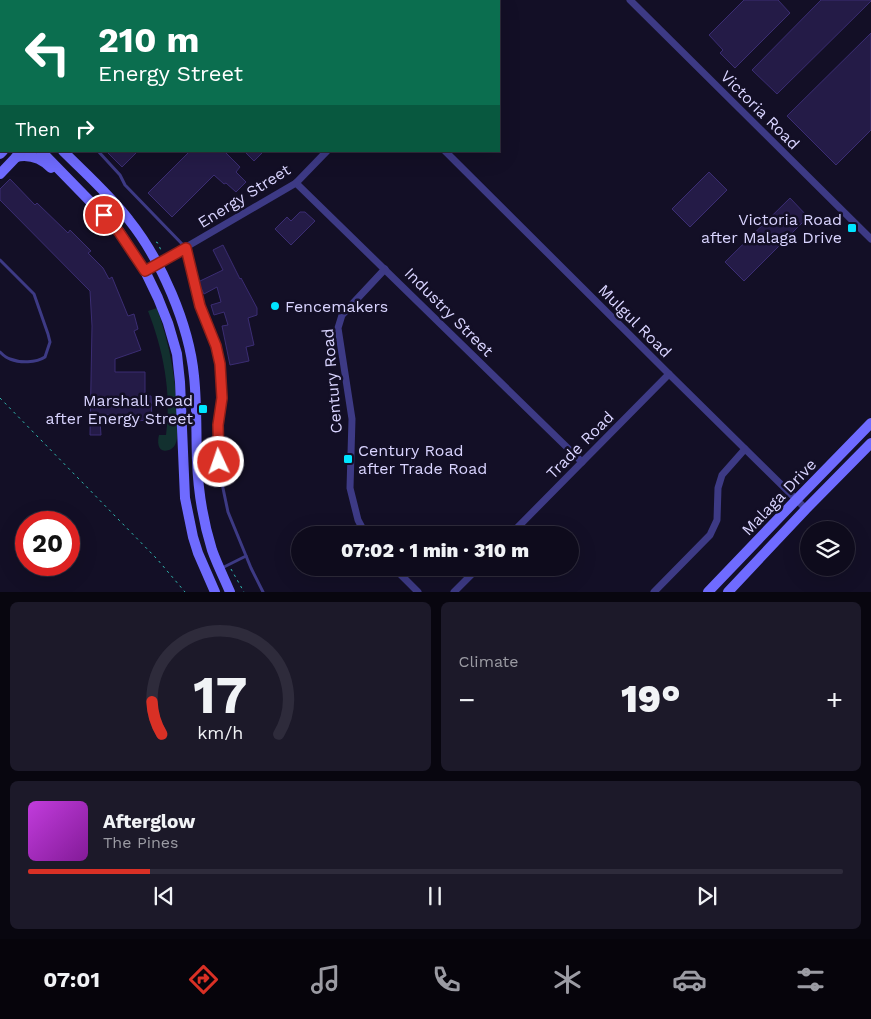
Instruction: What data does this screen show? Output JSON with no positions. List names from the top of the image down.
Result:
{
  "streets": {
    "main road": ["Malaga Drive"],
    "street": [
      "Victoria Road",
      "Energy Street",
      "Industry Street",
      "Mulgul Road",
      "Century Road",
      "Trade Road"
    ]
  },
  "crossings": [
    ["Energy Street", "Industry Street"],
    ["Industry Street", "Century Road"],
    ["Industry Street", "Trade Road"],
    ["Mulgul Road", "Trade Road"],
    ["Mulgul Road", "Malaga Drive"]
  ],
  "places": {
    "transit": ["Victoria Road after Malaga Drive", "Marshall Road after Energy Street", "Century Road after Trade Road"],
    "other": ["Fencemakers"]
  },
  "page": {
    "turn": ["210 m", "Energy Street"],
    "then": "Then",
    "limit": "20",
    "trip": "07:02 · 1 min · 310 m",
    "tile": "Climate",
    "heat": ["−", "19°", "+"],
    "song": ["Afterglow", "The Pines"],
    "tabs": "07:01",
    "gauge": ["17", "km/h"]
  }
}
